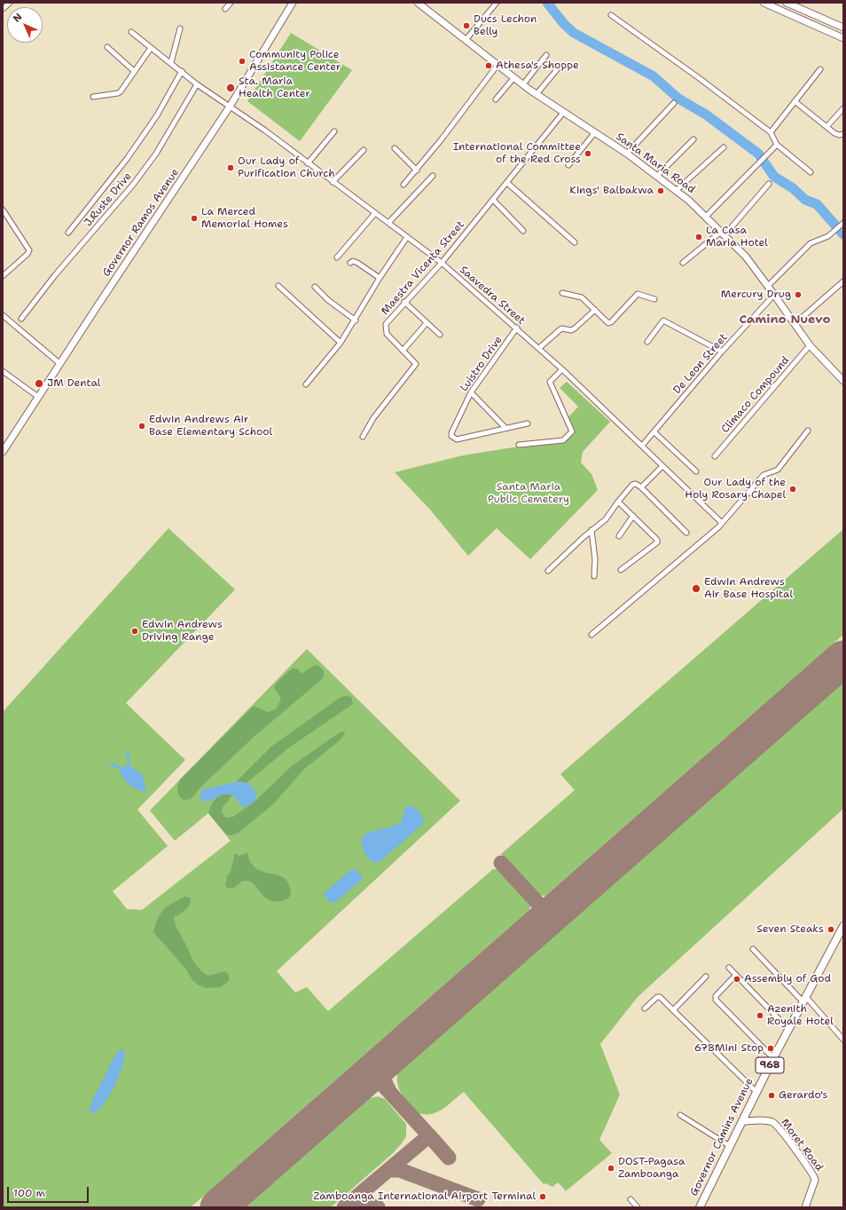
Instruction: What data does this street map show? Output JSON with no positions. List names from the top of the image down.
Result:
{
  "streets": {
    "main road": [
      "Santa Maria Road",
      "Governor Ramos Avenue",
      "968",
      "Governor Camins Avenue",
      "Moret Road"
    ],
    "street": [
      "J.Ruste Drive",
      "Maestra Vicenta Street",
      "Saavedra Street",
      "Luistro Drive",
      "De Leon Street",
      "Climaco Compound"
    ]
  },
  "crossings": [
    ["Santa Maria Road", "Maestra Vicenta Street"],
    ["Santa Maria Road", "De Leon Street"],
    ["Santa Maria Road", "Climaco Compound"],
    ["J.Ruste Drive", "Saavedra Street"],
    ["Governor Ramos Avenue", "Saavedra Street"],
    ["Maestra Vicenta Street", "Saavedra Street"],
    ["Saavedra Street", "Luistro Drive"],
    ["Saavedra Street", "De Leon Street"],
    ["Governor Camins Avenue", "Moret Road"]
  ],
  "districts": ["Camino Nuevo"],
  "parks": ["Santa Maria Public Cemetery"],
  "places": [
    "Ducs Lechon Belly",
    "Community Police Assistance Center",
    "Athesa's Shoppe",
    "Sta. Maria Health Center",
    "International Committee of the Red Cross",
    "Our Lady of Purification Church",
    "Kings' Balbakwa",
    "La Merced Memorial Homes",
    "La Casa Maria Hotel",
    "Mercury Drug",
    "JM Dental",
    "Edwin Andrews Air Base Elementary School",
    "Our Lady of the Holy Rosary Chapel",
    "Edwin Andrews Air Base Hospital",
    "Edwin Andrews Driving Range",
    "Seven Steaks",
    "Assembly of God",
    "Azenith Royale Hotel",
    "678Mini Stop",
    "Gerardo's",
    "DOST-Pagasa Zamboanga",
    "Zamboanga International Airport Terminal"
  ],
  "scale_bar": "100 m",
  "north": "top left"
}
